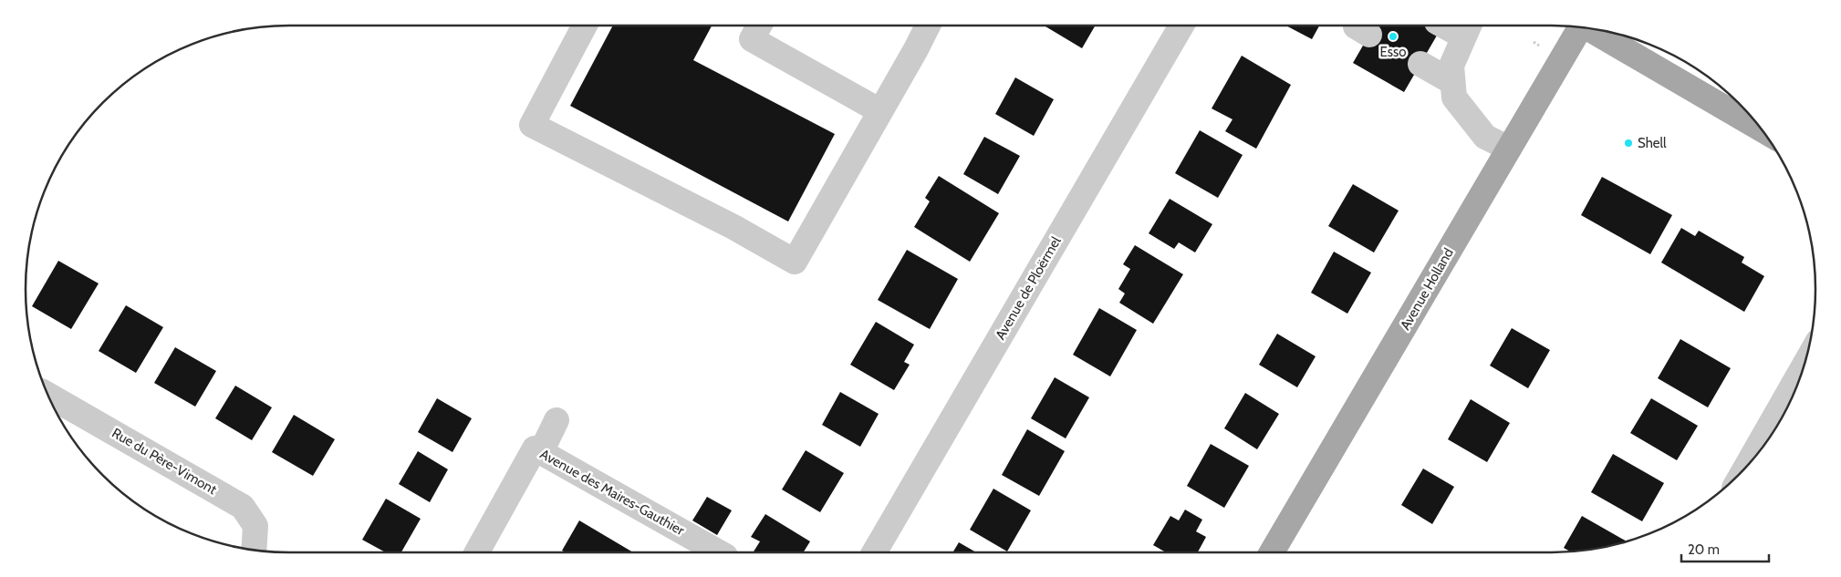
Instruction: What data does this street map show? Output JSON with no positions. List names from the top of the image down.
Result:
{
  "streets": {
    "main road": ["Avenue Holland"],
    "street": ["Avenue de Ploërmel", "Rue du Père-Vimont", "Avenue des Maires-Gauthier"]
  },
  "places": ["Esso", "Shell"],
  "scale_bar": "20 m"
}
